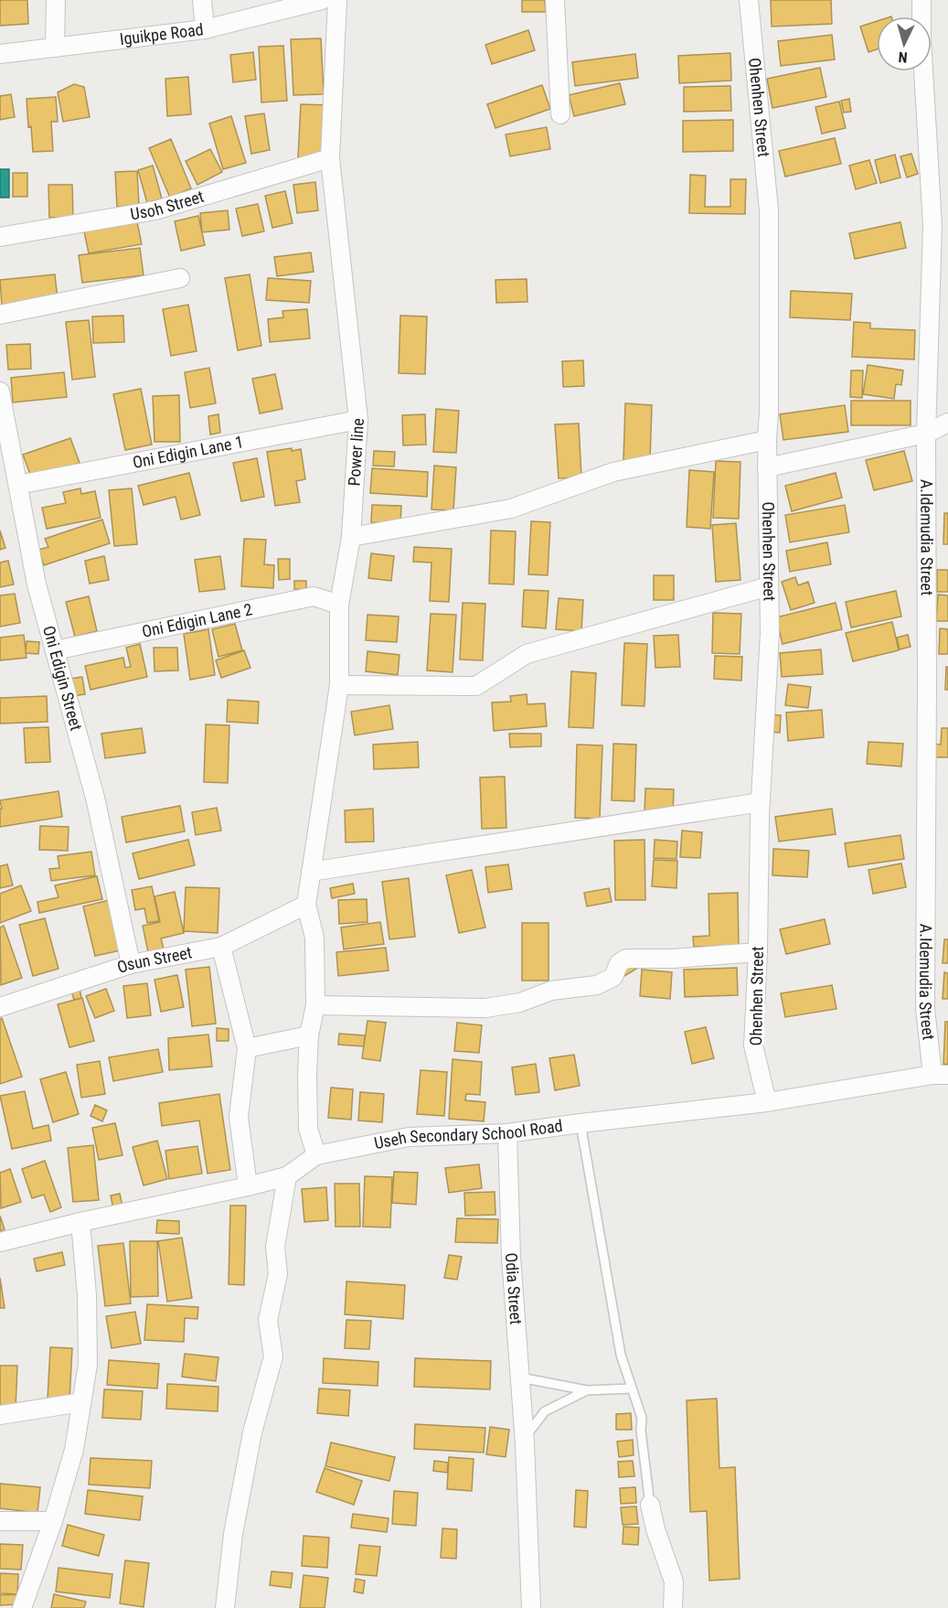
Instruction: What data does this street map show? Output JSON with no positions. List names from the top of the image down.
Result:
{
  "streets": {
    "street": [
      "Iguikpe Road",
      "Ohenhen Street",
      "Usoh Street",
      "Oni Edigin Lane 1",
      "Power line",
      "A.Idemudia Street",
      "Oni Edigin Lane 2",
      "Oni Edigin Street",
      "Osun Street",
      "Useh Secondary School Road",
      "Odia Street"
    ]
  },
  "crossings": [
    ["Ohenhen Street", "Useh Secondary School Road"],
    ["Usoh Street", "Power line"],
    ["Oni Edigin Lane 1", "Power line"],
    ["Oni Edigin Lane 1", "Oni Edigin Street"],
    ["Power line", "Oni Edigin Lane 2"],
    ["Power line", "Osun Street"],
    ["A.Idemudia Street", "Useh Secondary School Road"],
    ["Oni Edigin Lane 2", "Oni Edigin Street"],
    ["Oni Edigin Street", "Osun Street"],
    ["Useh Secondary School Road", "Odia Street"]
  ],
  "north": "bottom"
}
